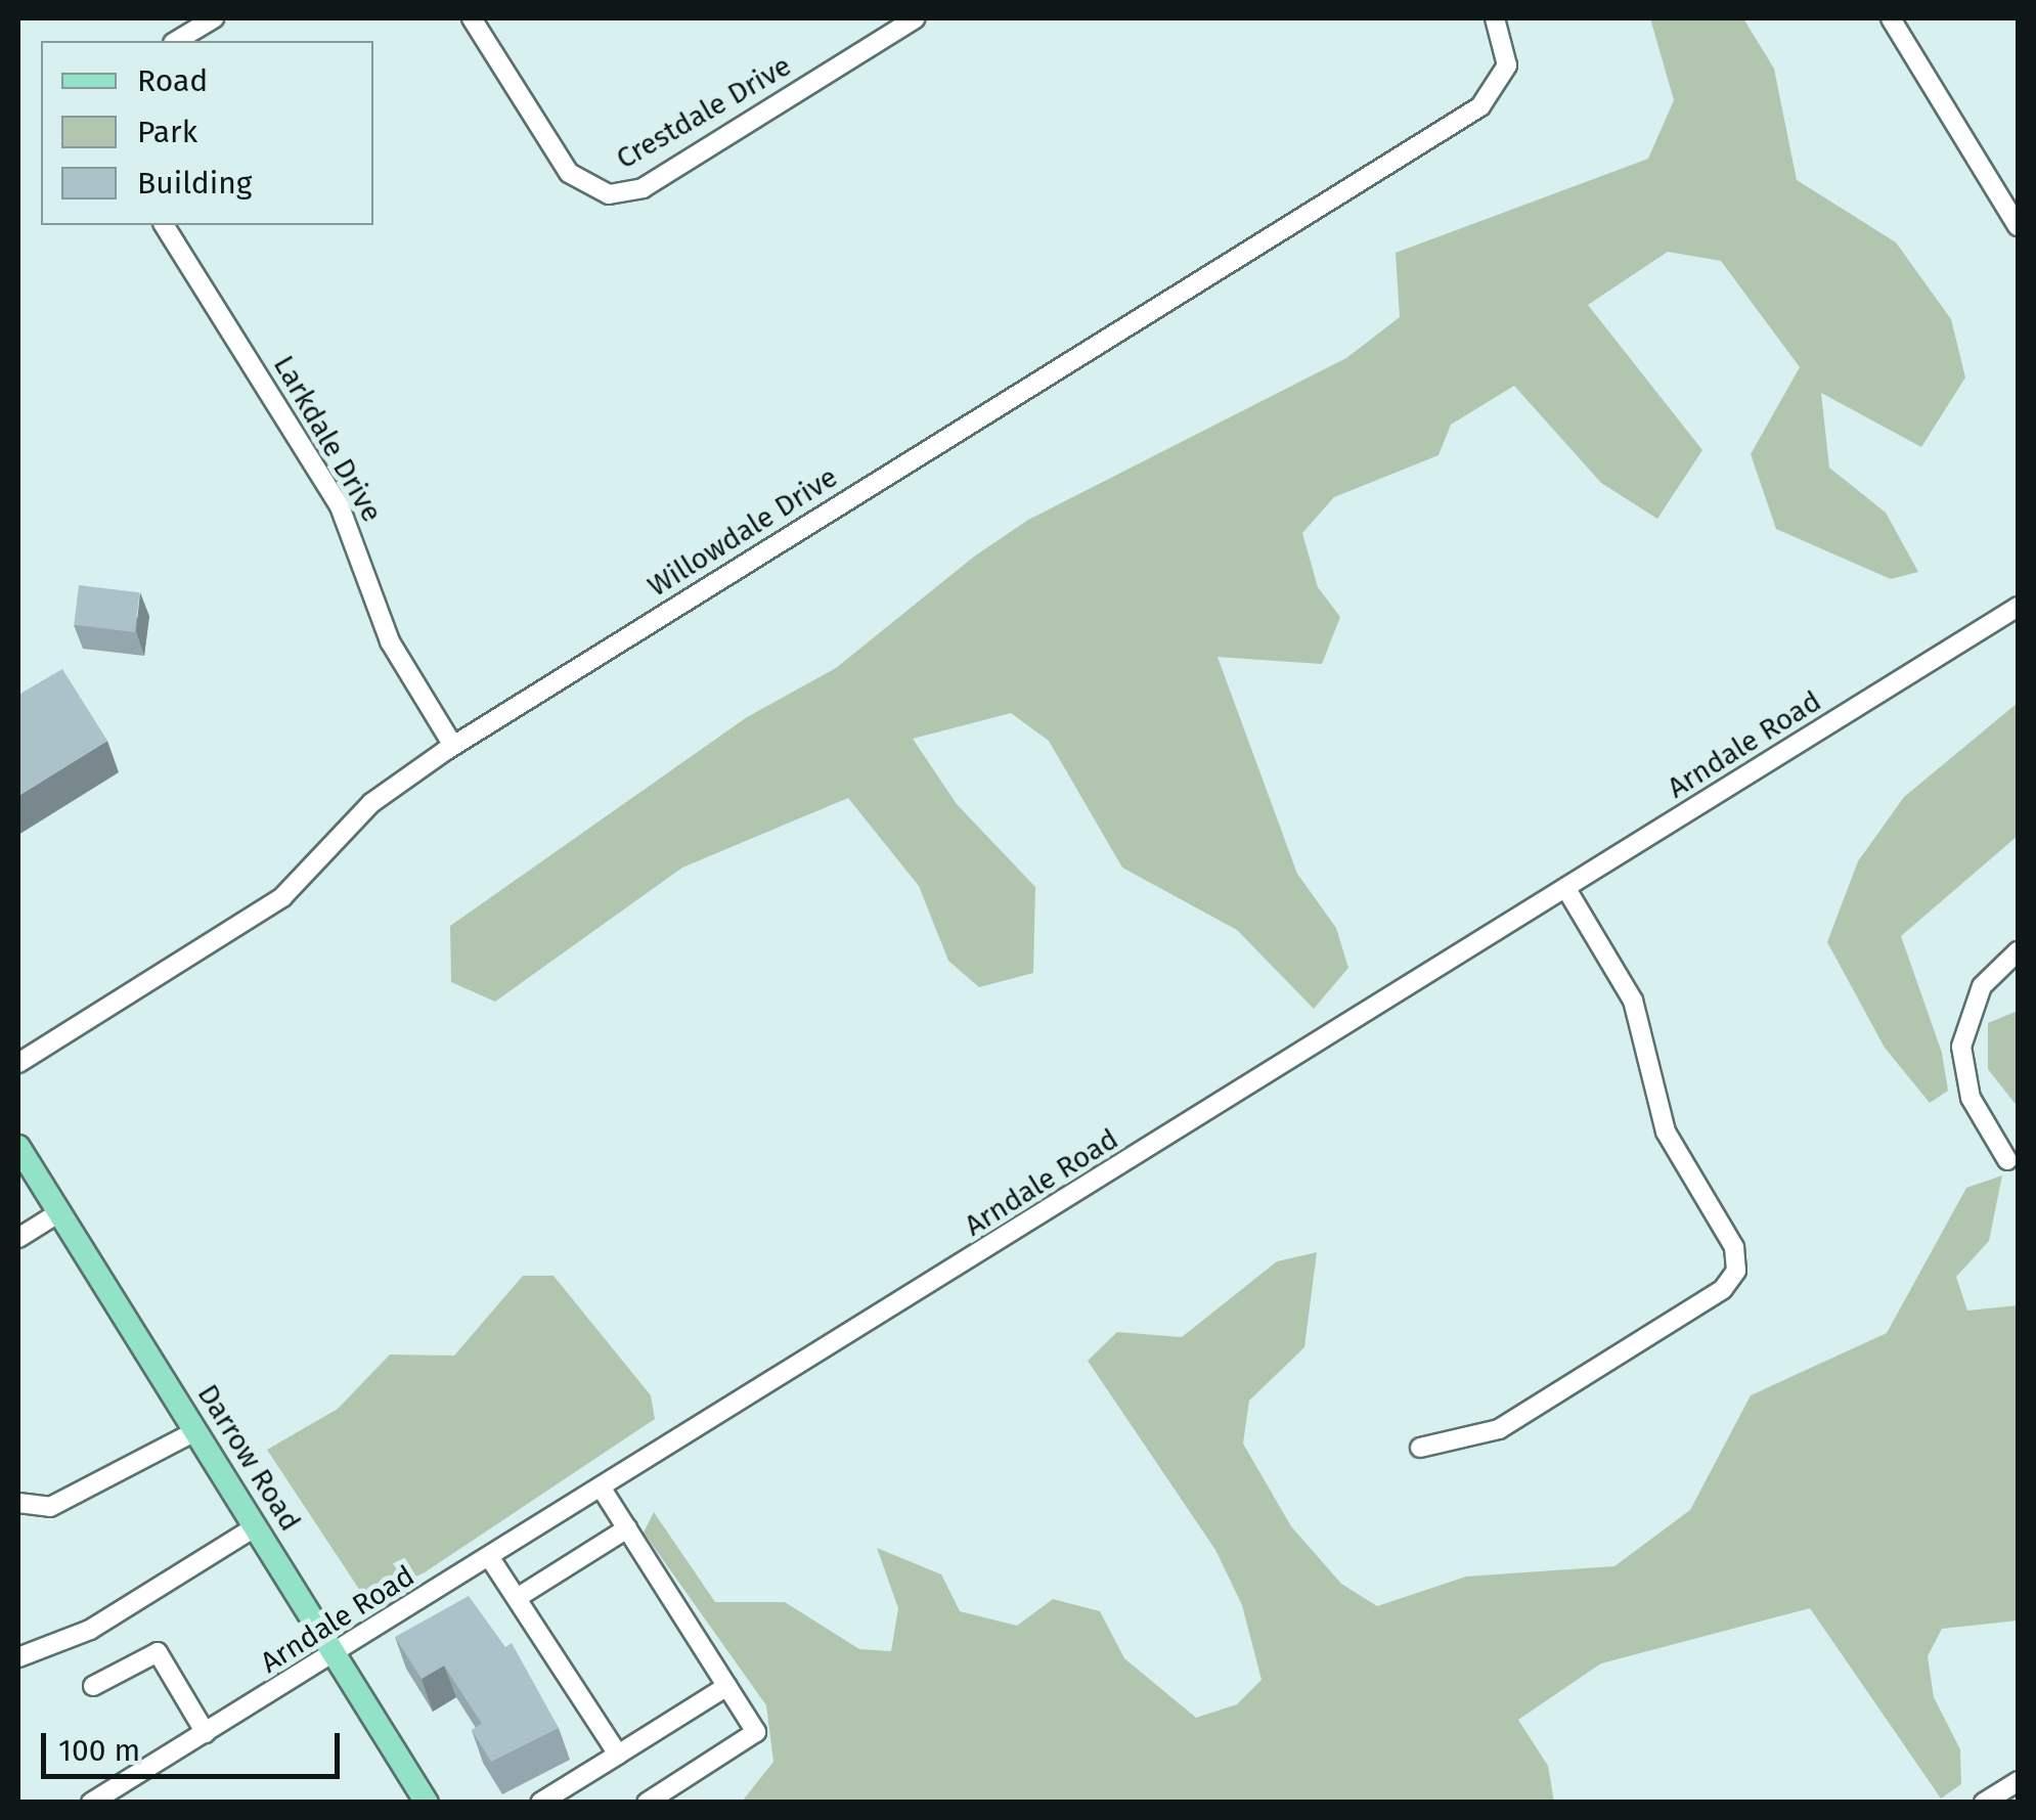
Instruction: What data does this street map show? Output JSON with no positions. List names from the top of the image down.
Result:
{
  "streets": {
    "main road": ["Darrow Road"],
    "street": [
      "Crestdale Drive",
      "Larkdale Drive",
      "Willowdale Drive",
      "Arndale Road"
    ]
  },
  "crossings": [
    ["Larkdale Drive", "Willowdale Drive"],
    ["Arndale Road", "Darrow Road"]
  ],
  "legend": ["Road", "Park", "Building"],
  "scale_bar": "100 m"
}
